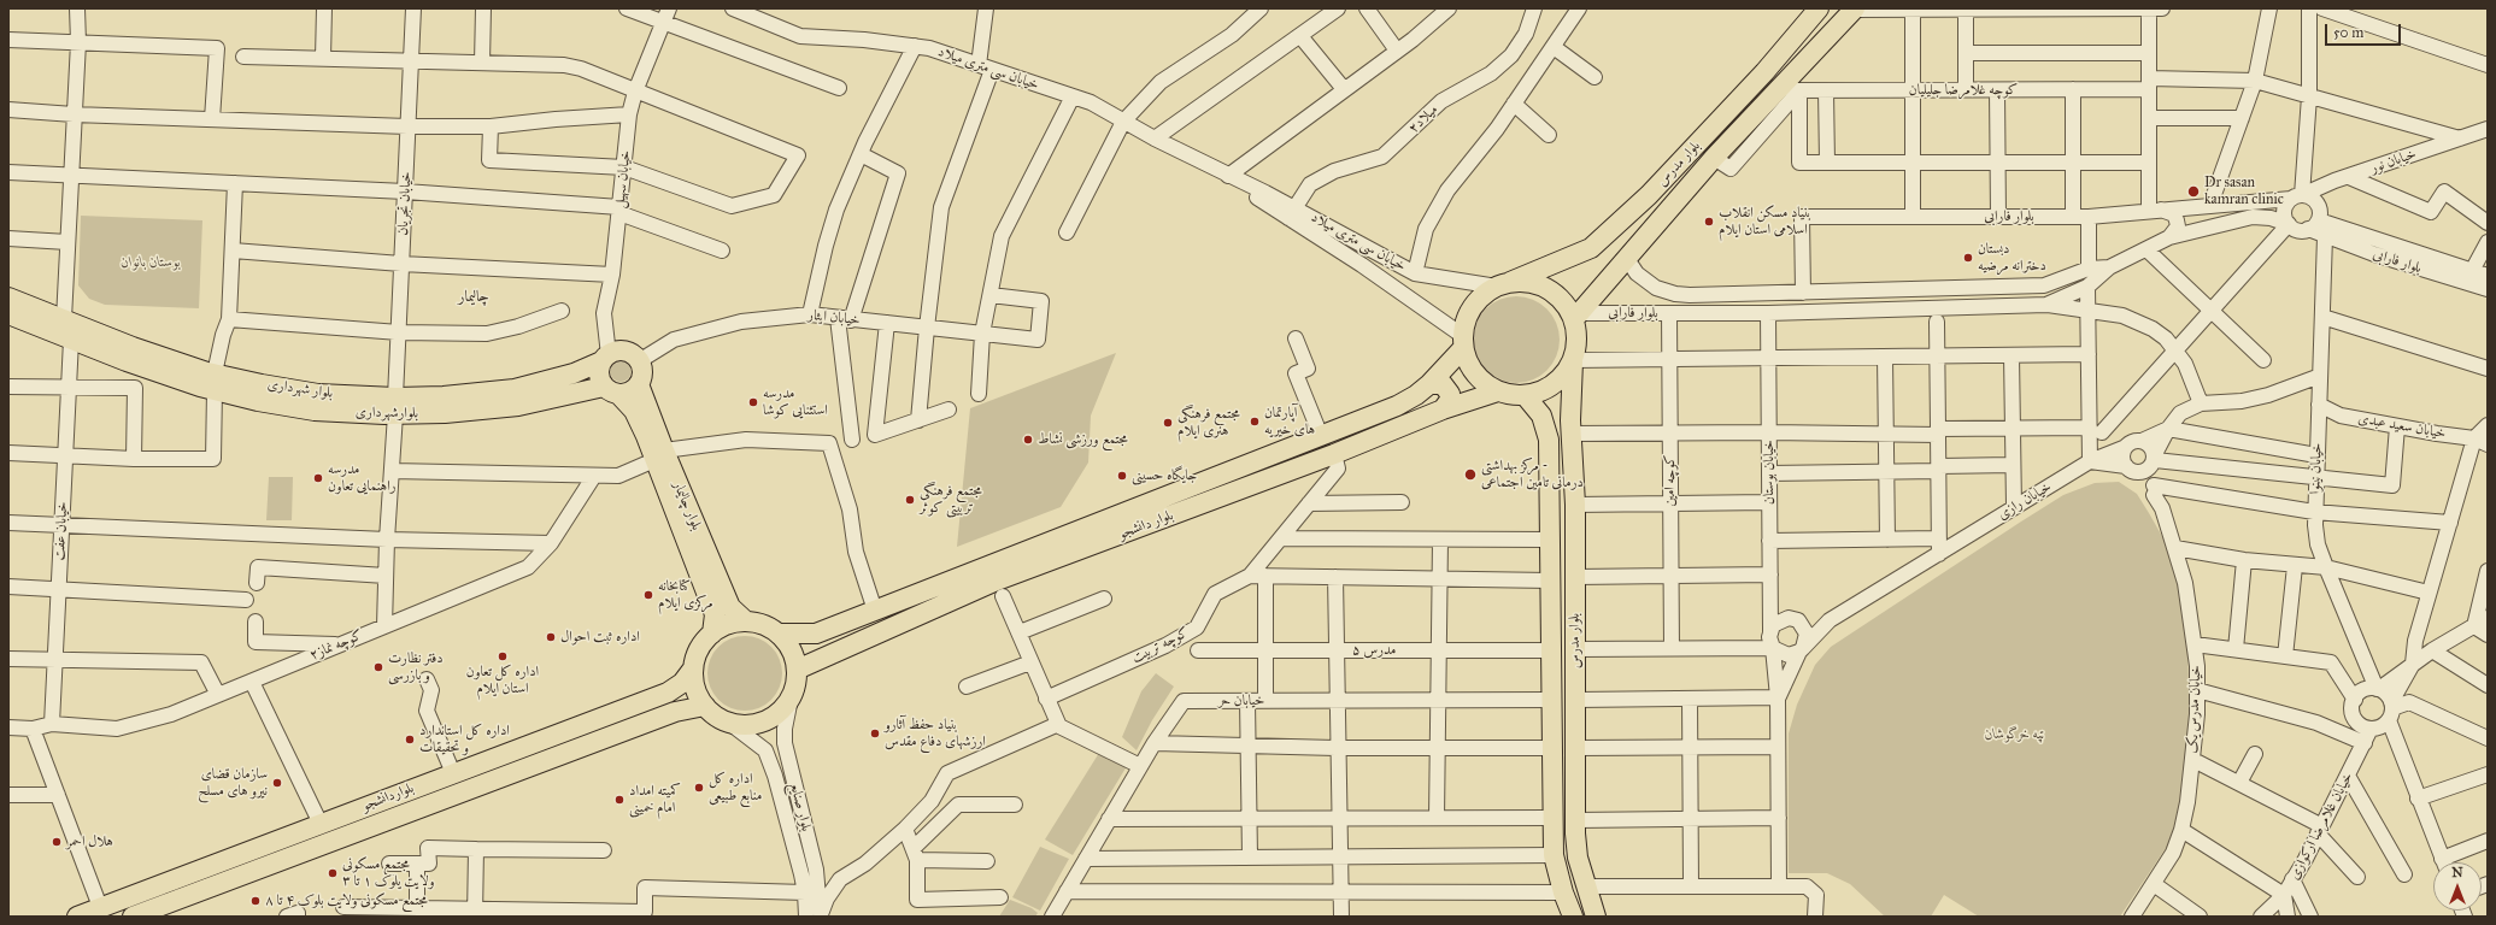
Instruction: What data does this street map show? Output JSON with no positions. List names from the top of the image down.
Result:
{
  "streets": {
    "main road": [
      "بلوار مدرس",
      "بلوار شهرداری",
      "بلوارشهرداری",
      "بلوار چالیمار",
      "بلوار دانشجو",
      "بلواردانشجو"
    ],
    "street": [
      "خیابان سی متری میلاد",
      "کوچه غلامرضا جلیلیان",
      "میلاد۲",
      "خیابان نور",
      "خیابان سهیل",
      "خیابان تجریان",
      "بلوار فارابی",
      "خیابان ایثار",
      "خیابان سعید عبدی",
      "خیابان نینوا",
      "خیابان بوستان",
      "کوچه امین",
      "خیابان رازی",
      "خیابان عفت",
      "کوچه نماز۲",
      "کوچه تربیت",
      "مدرس ۵",
      "خیابان حر",
      "خیابان مدرس یک",
      "بلوار صنایع",
      "خیابان غلامرضا ارکوازی"
    ]
  },
  "crossings": [
    ["خیابان سی متری میلاد", "میلاد۲"],
    ["خیابان سی متری میلاد", "بلوار مدرس"],
    ["خیابان سی متری میلاد", "بلوار فارابی"],
    ["خیابان سی متری میلاد", "بلوار دانشجو"],
    ["کوچه غلامرضا جلیلیان", "خیابان نور"],
    ["کوچه غلامرضا جلیلیان", "بلوار مدرس"],
    ["خیابان نور", "بلوار فارابی"],
    ["بلوار مدرس", "بلوار فارابی"],
    ["بلوار مدرس", "بلوار دانشجو"],
    ["بلوار مدرس", "مدرس ۵"],
    ["بلوار مدرس", "خیابان حر"],
    ["خیابان سهیل", "خیابان ایثار"],
    ["خیابان سهیل", "بلوار شهرداری"],
    ["خیابان سهیل", "بلوارشهرداری"],
    ["خیابان سهیل", "بلوار چالیمار"],
    ["خیابان تجریان", "بلوار شهرداری"],
    ["خیابان تجریان", "بلوارشهرداری"],
    ["خیابان تجریان", "کوچه نماز۲"],
    ["بلوار فارابی", "خیابان نینوا"],
    ["بلوار فارابی", "خیابان بوستان"],
    ["بلوار فارابی", "کوچه امین"],
    ["بلوار فارابی", "بلوار دانشجو"],
    ["خیابان ایثار", "بلوار شهرداری"],
    ["خیابان ایثار", "بلوارشهرداری"],
    ["خیابان ایثار", "بلوار چالیمار"],
    ["بلوار شهرداری", "بلوارشهرداری"],
    ["بلوار شهرداری", "بلوار چالیمار"],
    ["بلوارشهرداری", "بلوار چالیمار"],
    ["خیابان سعید عبدی", "خیابان نینوا"],
    ["خیابان نینوا", "خیابان غلامرضا ارکوازی"],
    ["خیابان بوستان", "خیابان رازی"],
    ["بلوار چالیمار", "بلوار دانشجو"],
    ["بلوار چالیمار", "بلواردانشجو"],
    ["بلوار چالیمار", "بلوار صنایع"],
    ["بلوار دانشجو", "کوچه تربیت"],
    ["بلوار دانشجو", "بلواردانشجو"],
    ["بلوار دانشجو", "بلوار صنایع"],
    ["خیابان عفت", "کوچه نماز۲"],
    ["بلواردانشجو", "بلوار صنایع"]
  ],
  "districts": ["چالیمار"],
  "parks": ["بوستان بانوان", "تپه خرگوشان"],
  "places": [
    "Dr sasan kamran clinic",
    "بنیاد مسکن انقلاب اسلامی استان ایلام",
    "دبستان دخترانه مرضیه",
    "مدرسه استثنایی کوشا",
    "آپارتمان های خیریه",
    "مجتمع فرهنگی هنری ایلام",
    "مجتمع ورزشی نشاط",
    "مرکز بهداشتی - درمانی تامین اجتماعی",
    "جایگاه حسینی",
    "مدرسه راهنمایی تعاون",
    "مجتمع فرهنگی تربیتی کوثر",
    "کتابخانه مرکزی ایلام",
    "اداره ثبت احوال",
    "اداره کل تعاون استان ایلام",
    "دفتر نظارت و بازرسی",
    "بنیاد حفظ آثارو ارزشهای دفاع مقدس",
    "اداره کل استاندارد و تحقیقات",
    "سازمان قضای نیرو های مسلح",
    "اداره کل منابع طبیعی",
    "کمیته امداد امام خمینی",
    "هلال احمر",
    "مجتمع مسکونی ولایت یلوک ۱ تا ۳",
    "مجتمع مسکونی ولایت بلوک ۴ تا ۸"
  ],
  "scale_bar": "50 m",
  "north": "top"
}
